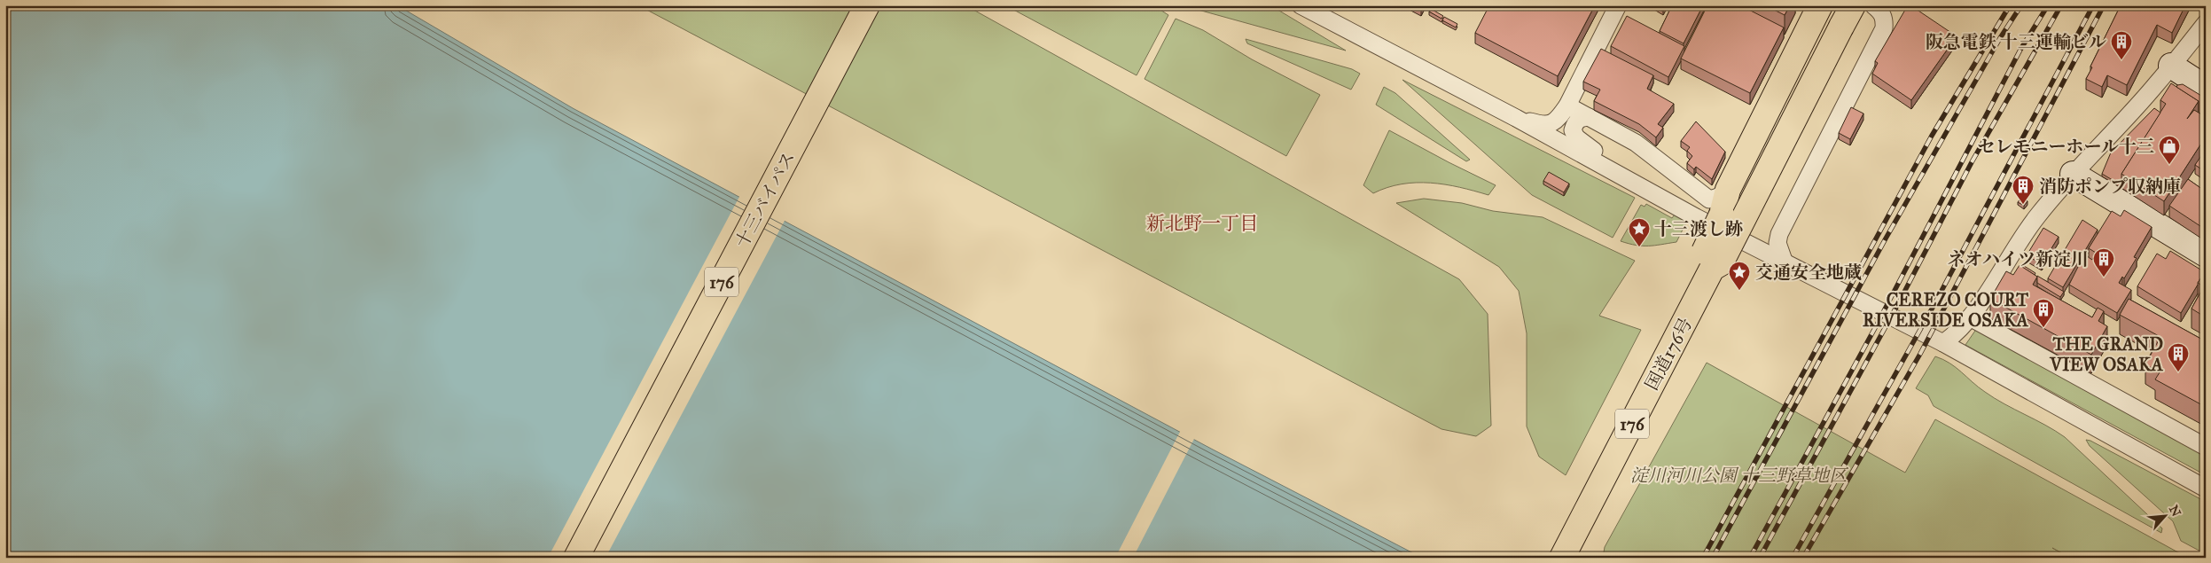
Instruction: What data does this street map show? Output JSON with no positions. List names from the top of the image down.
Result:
{
  "streets": {
    "highway": ["十三バイパス", "176", "国道176号"]
  },
  "districts": ["新北野一丁目"],
  "parks": ["淀川河川公園 十三野草地区"],
  "places": {
    "building": [
      "阪急電鉄 十三運輸ビル",
      "消防ポンプ収納庫",
      "ネオハイツ新淀川",
      "CEREZO COURT RIVERSIDE OSAKA",
      "THE GRAND VIEW OSAKA"
    ],
    "shop": ["セレモニーホール十三"],
    "place": ["十三渡し跡", "交通安全地蔵"]
  },
  "north": "top right"
}
